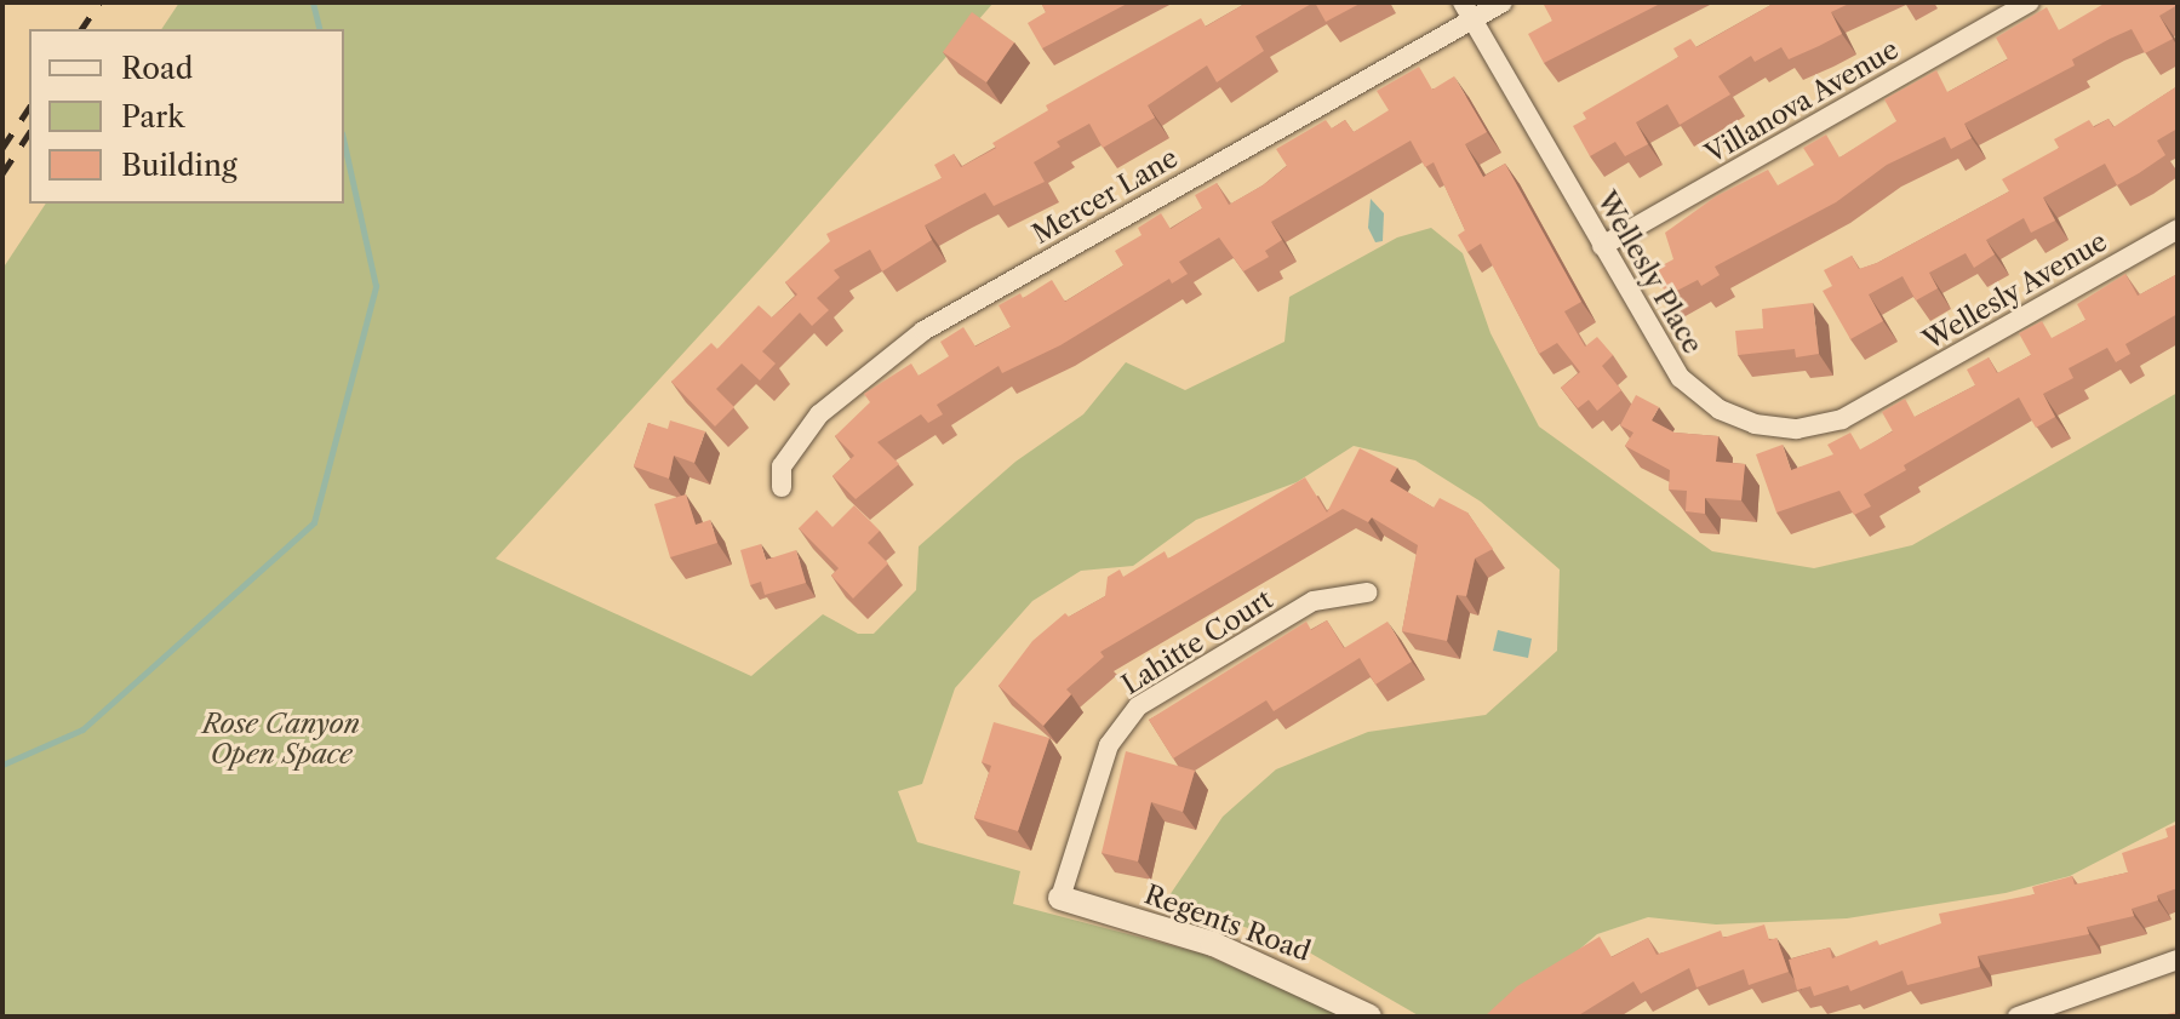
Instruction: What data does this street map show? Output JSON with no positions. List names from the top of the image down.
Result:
{
  "streets": {
    "street": [
      "Villanova Avenue",
      "Mercer Lane",
      "Wellesly Place",
      "Wellesly Avenue",
      "Lahitte Court",
      "Regents Road"
    ]
  },
  "crossings": [
    ["Villanova Avenue", "Wellesly Place"],
    ["Mercer Lane", "Wellesly Place"],
    ["Wellesly Place", "Wellesly Avenue"],
    ["Lahitte Court", "Regents Road"]
  ],
  "parks": ["Rose Canyon Open Space"],
  "legend": ["Road", "Park", "Building"]
}
